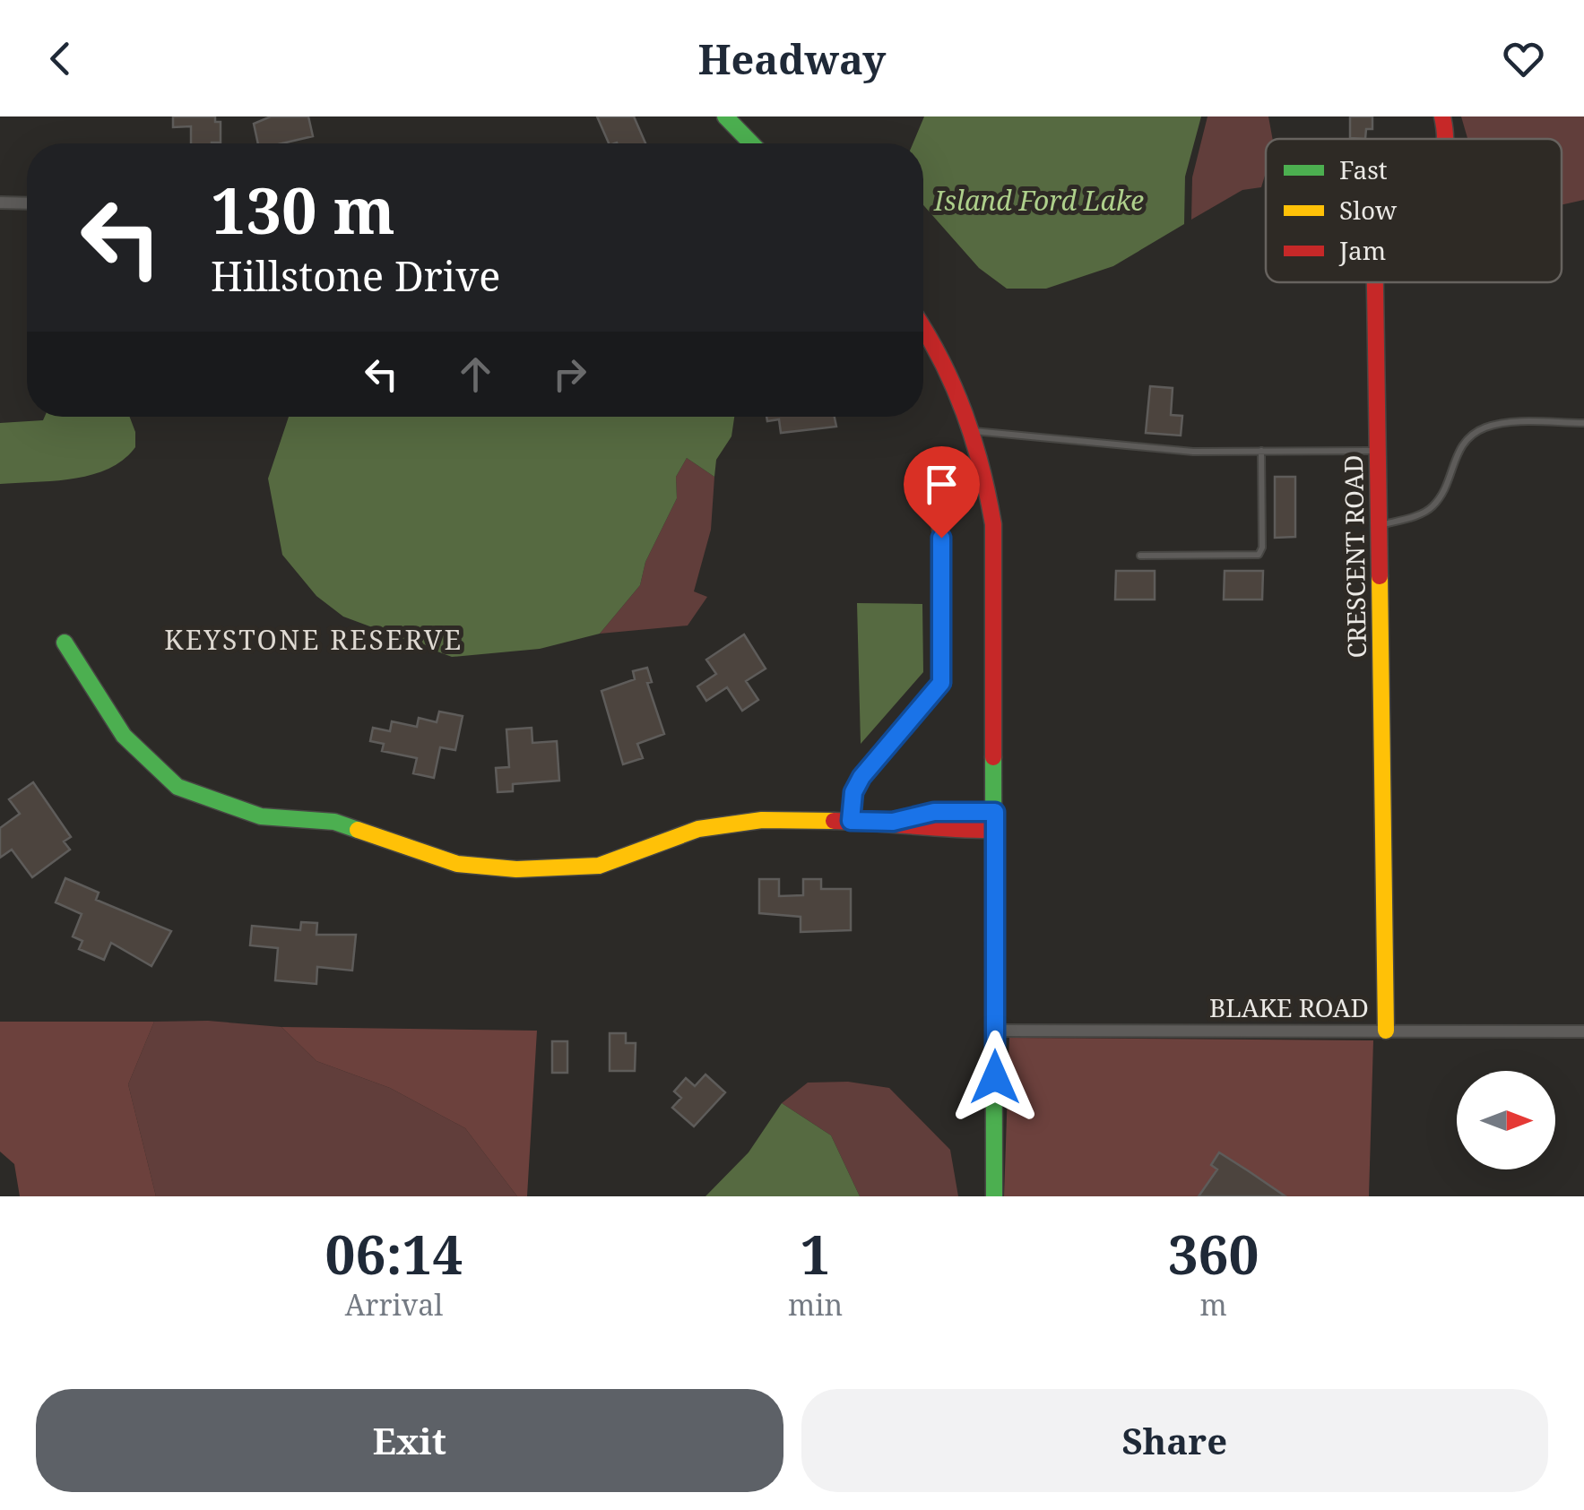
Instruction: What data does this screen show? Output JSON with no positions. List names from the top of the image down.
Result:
{
  "streets": {
    "street": ["CRESCENT ROAD", "BLAKE ROAD"]
  },
  "crossings": [
    ["CRESCENT ROAD", "BLAKE ROAD"]
  ],
  "districts": ["KEYSTONE RESERVE"],
  "water": ["Island Ford Lake"],
  "legend": ["Fast", "Slow", "Jam"],
  "north": "right",
  "page": {
    "header": "Headway",
    "turn": ["130 m", "Hillstone Drive"],
    "eta": [
      "06:14",
      "Arrival",
      "1",
      "min",
      "360",
      "m"
    ],
    "buttons": ["Exit", "Share"]
  }
}
